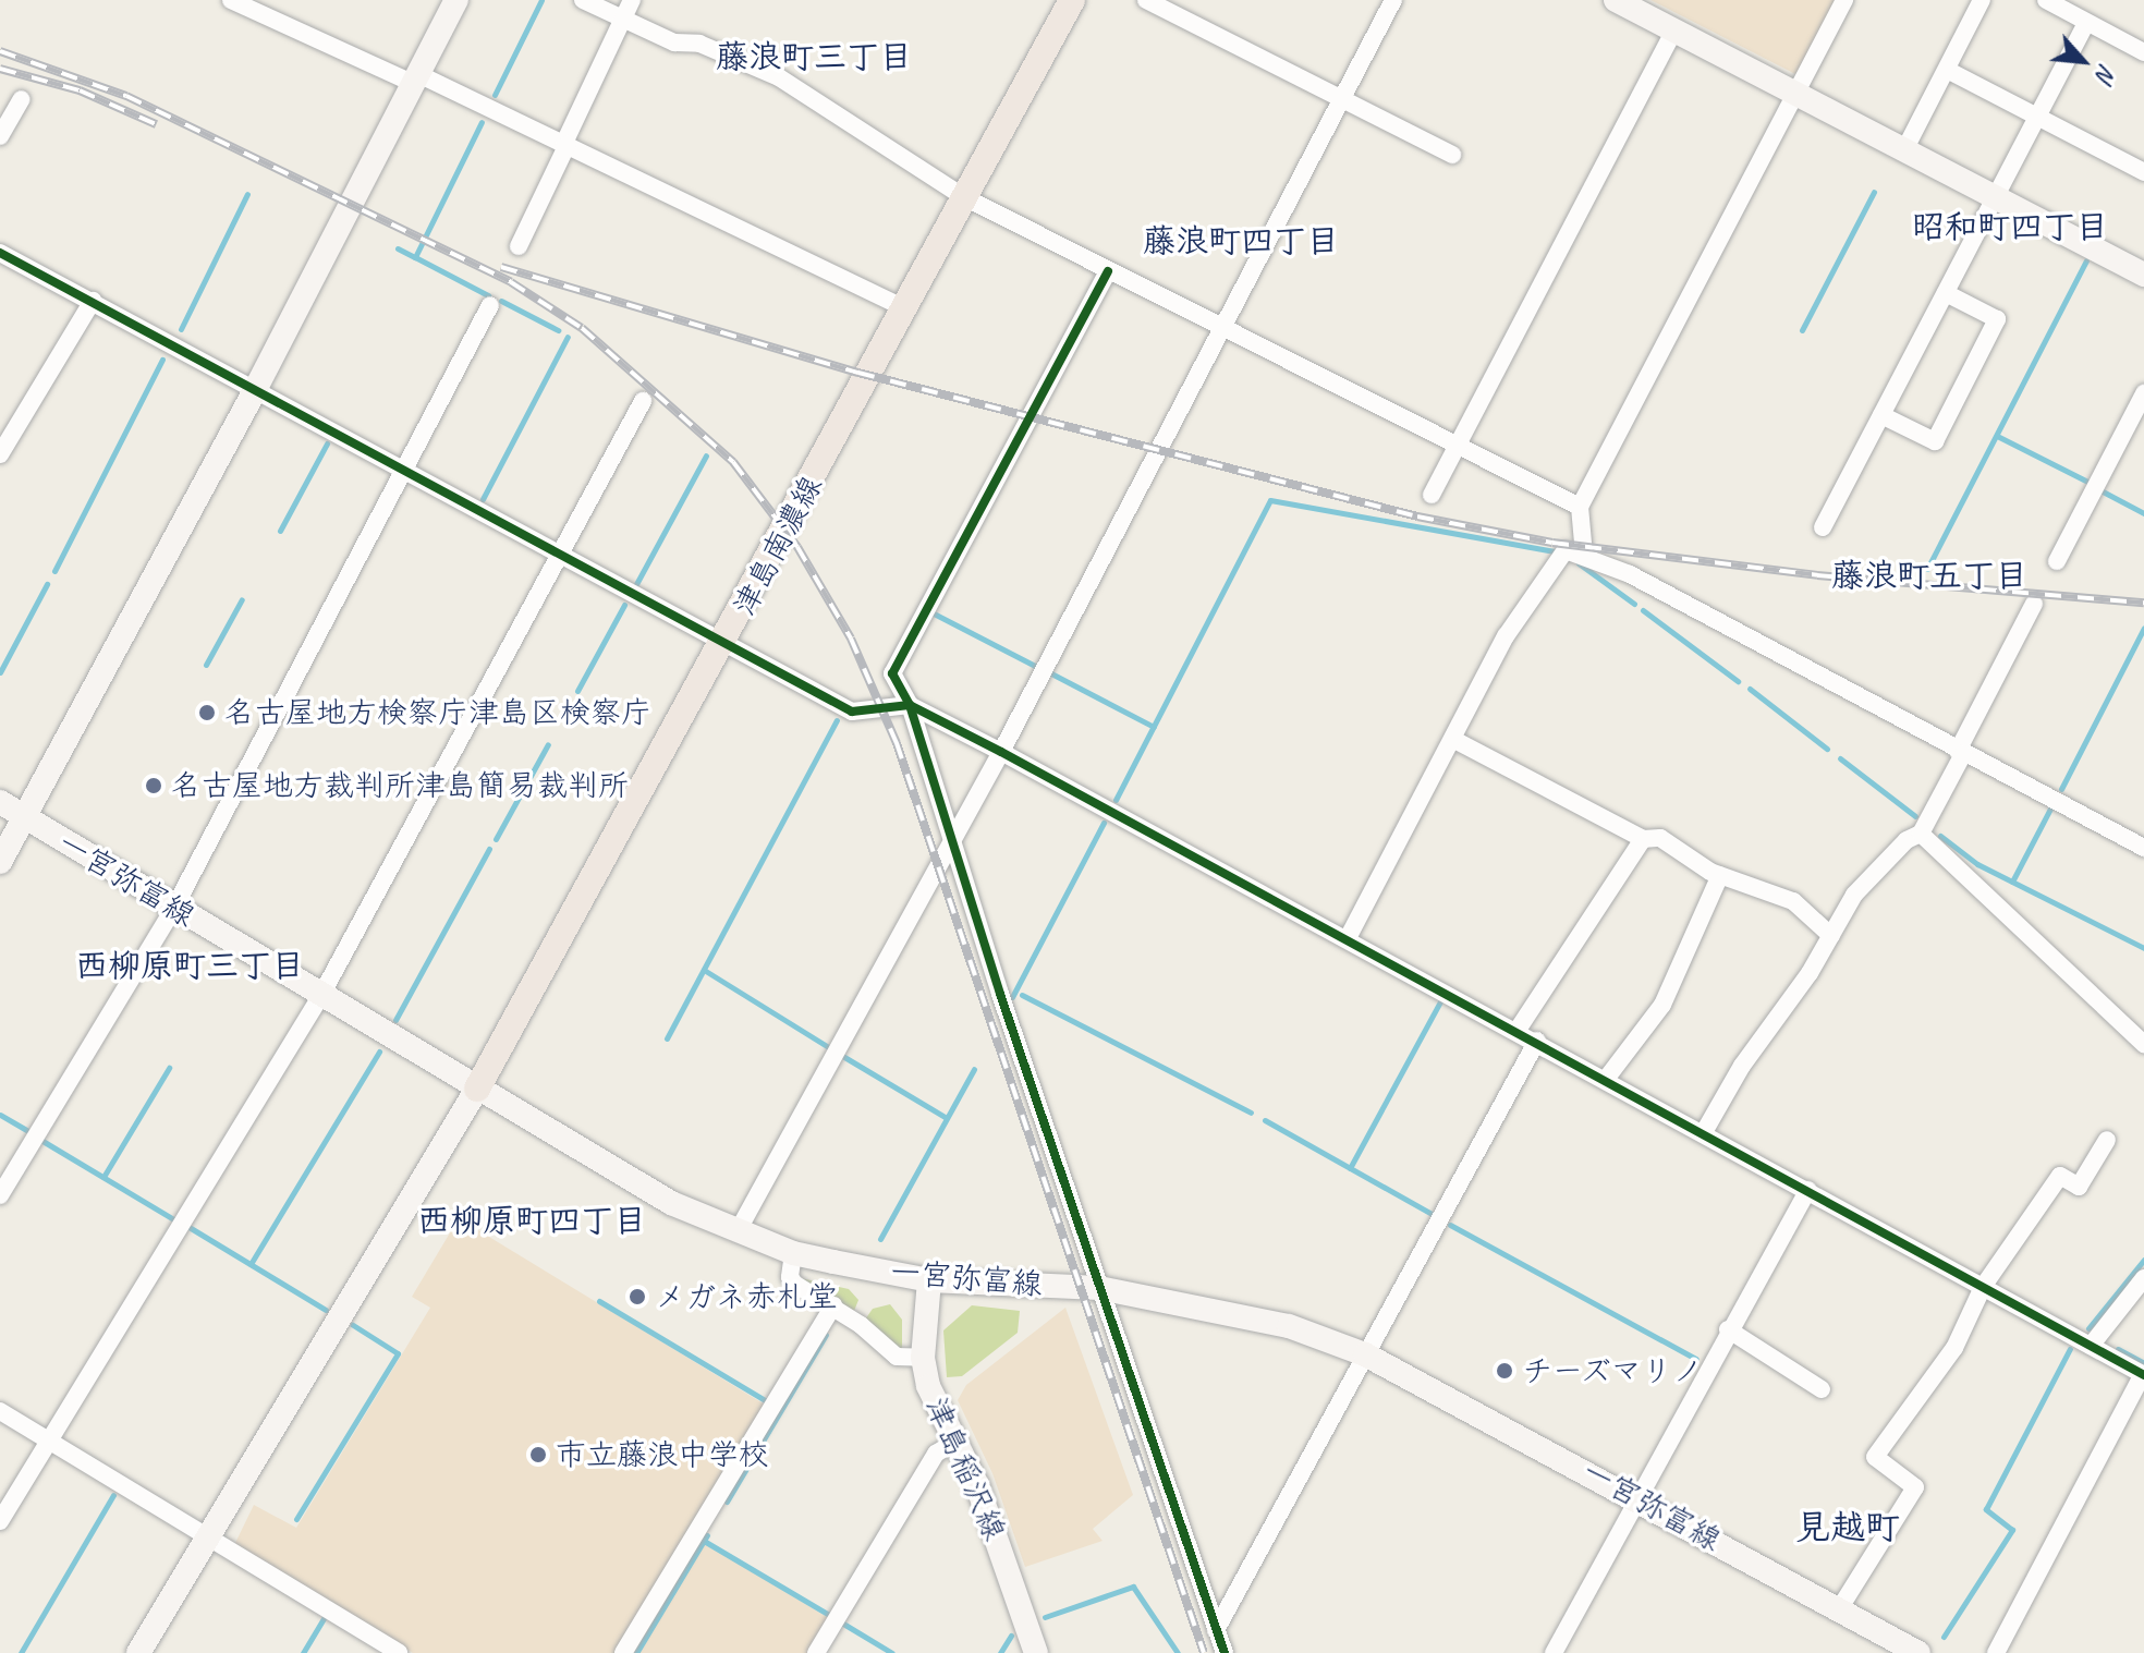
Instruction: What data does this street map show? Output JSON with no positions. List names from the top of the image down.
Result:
{
  "streets": {
    "main road": ["津島南濃線", "一宮弥富線", "津島稲沢線"]
  },
  "crossings": [
    ["津島南濃線", "一宮弥富線"],
    ["一宮弥富線", "津島稲沢線"]
  ],
  "districts": [
    "藤浪町三丁目",
    "昭和町四丁目",
    "藤浪町四丁目",
    "藤浪町五丁目",
    "西柳原町三丁目",
    "西柳原町四丁目",
    "見越町"
  ],
  "places": [
    "名古屋地方検察庁津島区検察庁",
    "名古屋地方裁判所津島簡易裁判所",
    "メガネ赤札堂",
    "チーズマリノ",
    "市立藤浪中学校"
  ],
  "north": "bottom right"
}
